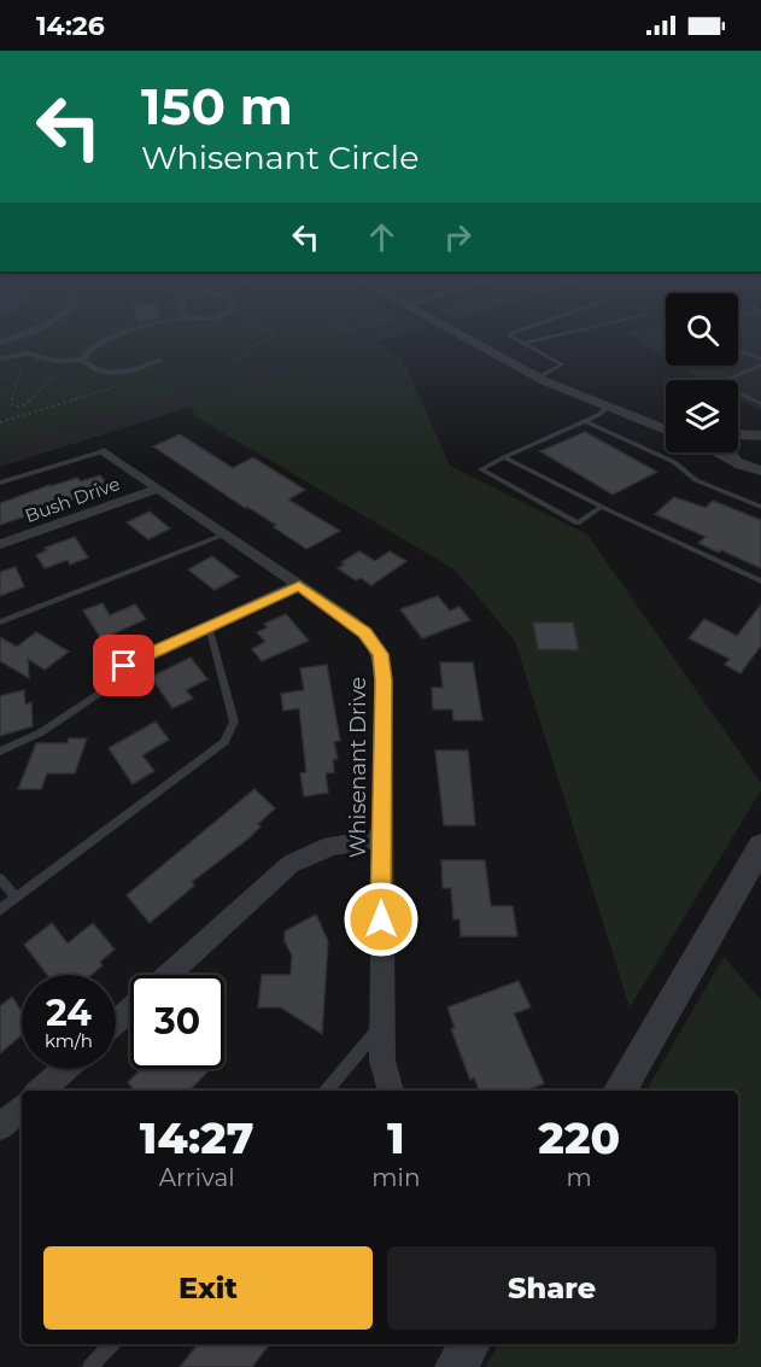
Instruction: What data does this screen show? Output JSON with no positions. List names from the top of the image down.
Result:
{
  "streets": {
    "street": ["Bush Drive", "Whisenant Drive"]
  },
  "crossings": [
    ["Bush Drive", "Whisenant Drive"]
  ],
  "page": {
    "status": "14:26",
    "turn": ["150 m", "Whisenant Circle"],
    "speed": "24 km/h",
    "limit": "30",
    "eta": [
      "14:27",
      "Arrival",
      "1",
      "min",
      "220",
      "m"
    ],
    "buttons": ["Exit", "Share"]
  }
}
